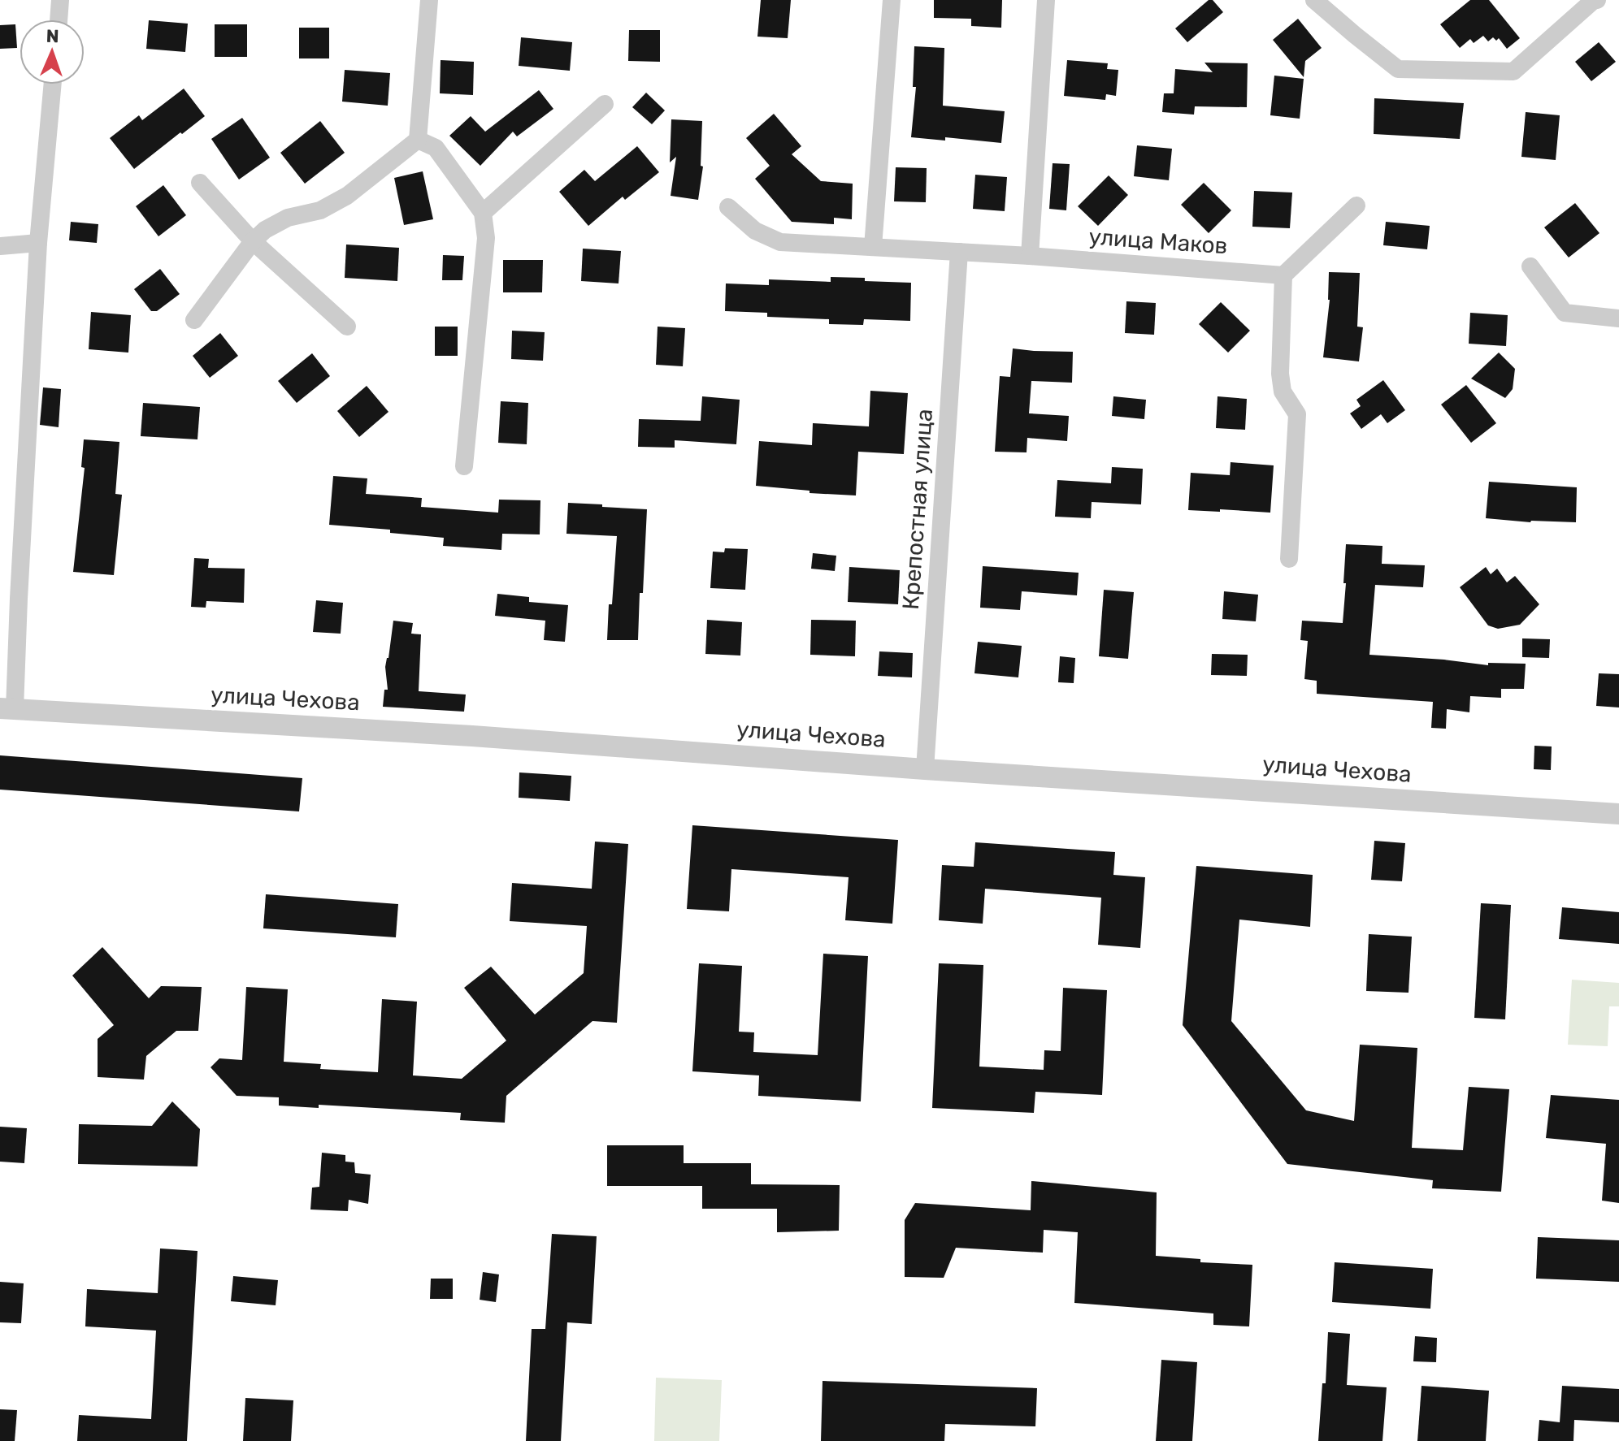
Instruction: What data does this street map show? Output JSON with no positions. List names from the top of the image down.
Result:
{
  "streets": {
    "street": ["улица Маков", "Крепостная улица", "улица Чехова"]
  },
  "crossings": [
    ["Крепостная улица", "улица Чехова"]
  ],
  "north": "top"
}
